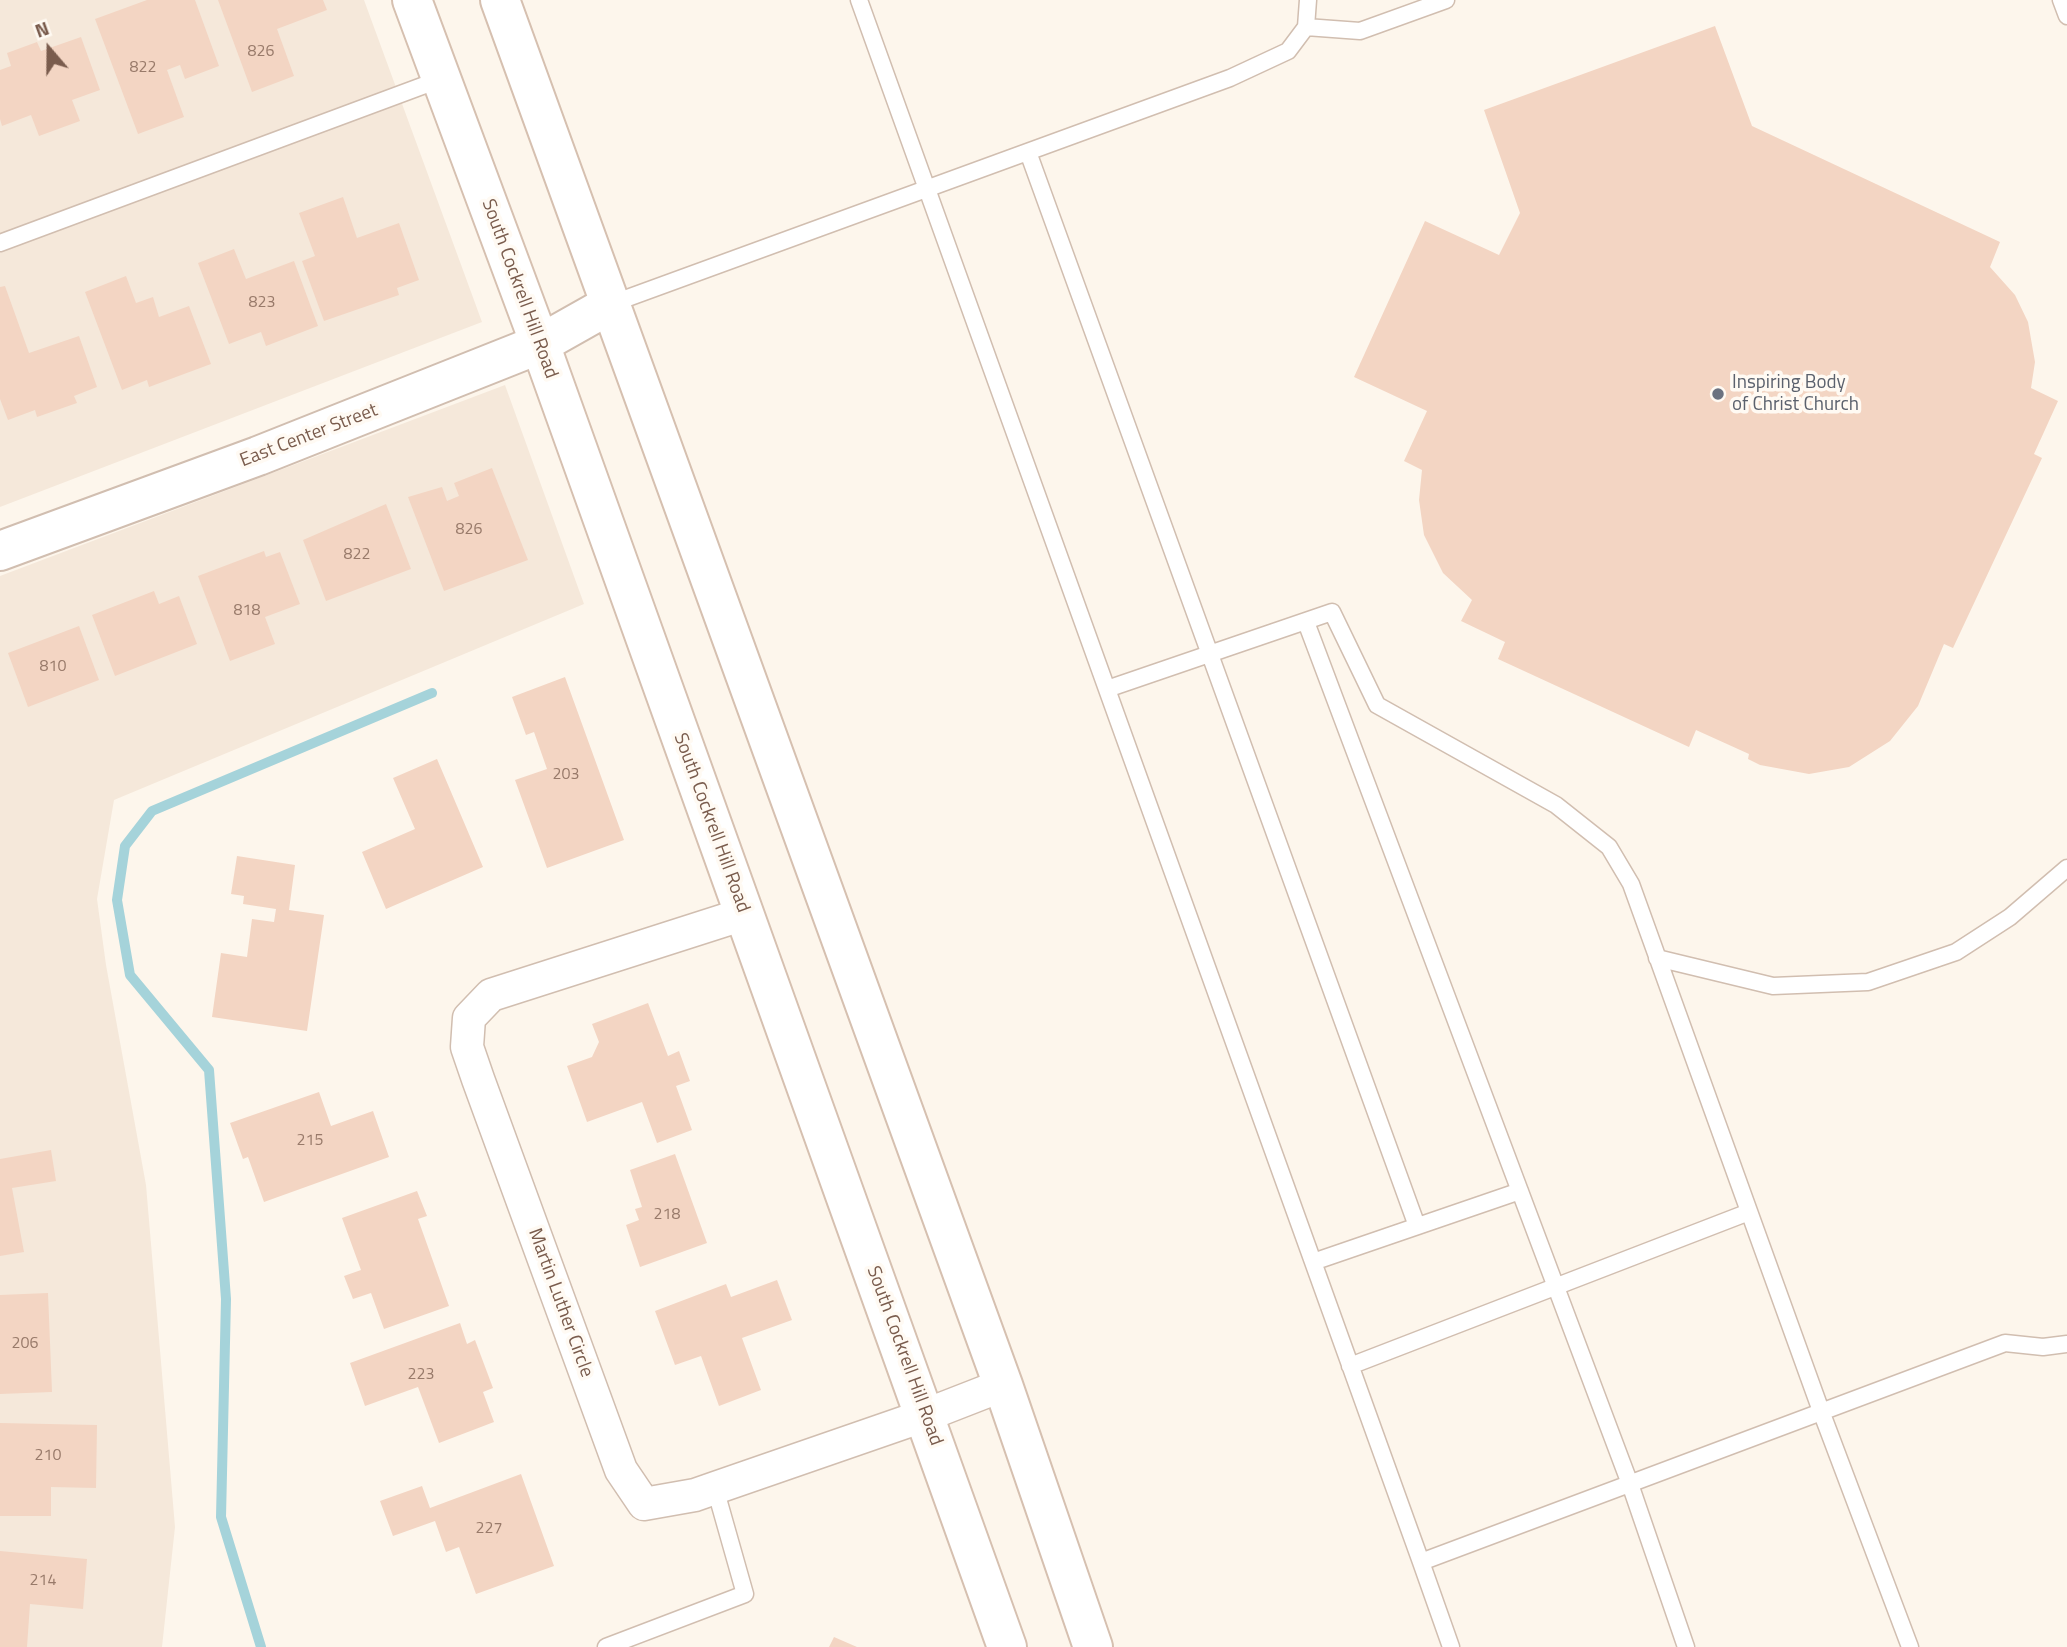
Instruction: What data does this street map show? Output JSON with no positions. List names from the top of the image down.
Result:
{
  "streets": {
    "main road": ["South Cockrell Hill Road", "East Center Street"],
    "street": ["Martin Luther Circle"]
  },
  "crossings": [
    ["South Cockrell Hill Road", "East Center Street"],
    ["South Cockrell Hill Road", "Martin Luther Circle"]
  ],
  "places": ["Inspiring Body of Christ Church"],
  "house_numbers": [
    "826",
    "822",
    "823",
    "826",
    "822",
    "818",
    "810",
    "203",
    "215",
    "218",
    "206",
    "223",
    "210",
    "227",
    "214"
  ],
  "north": "top"
}
